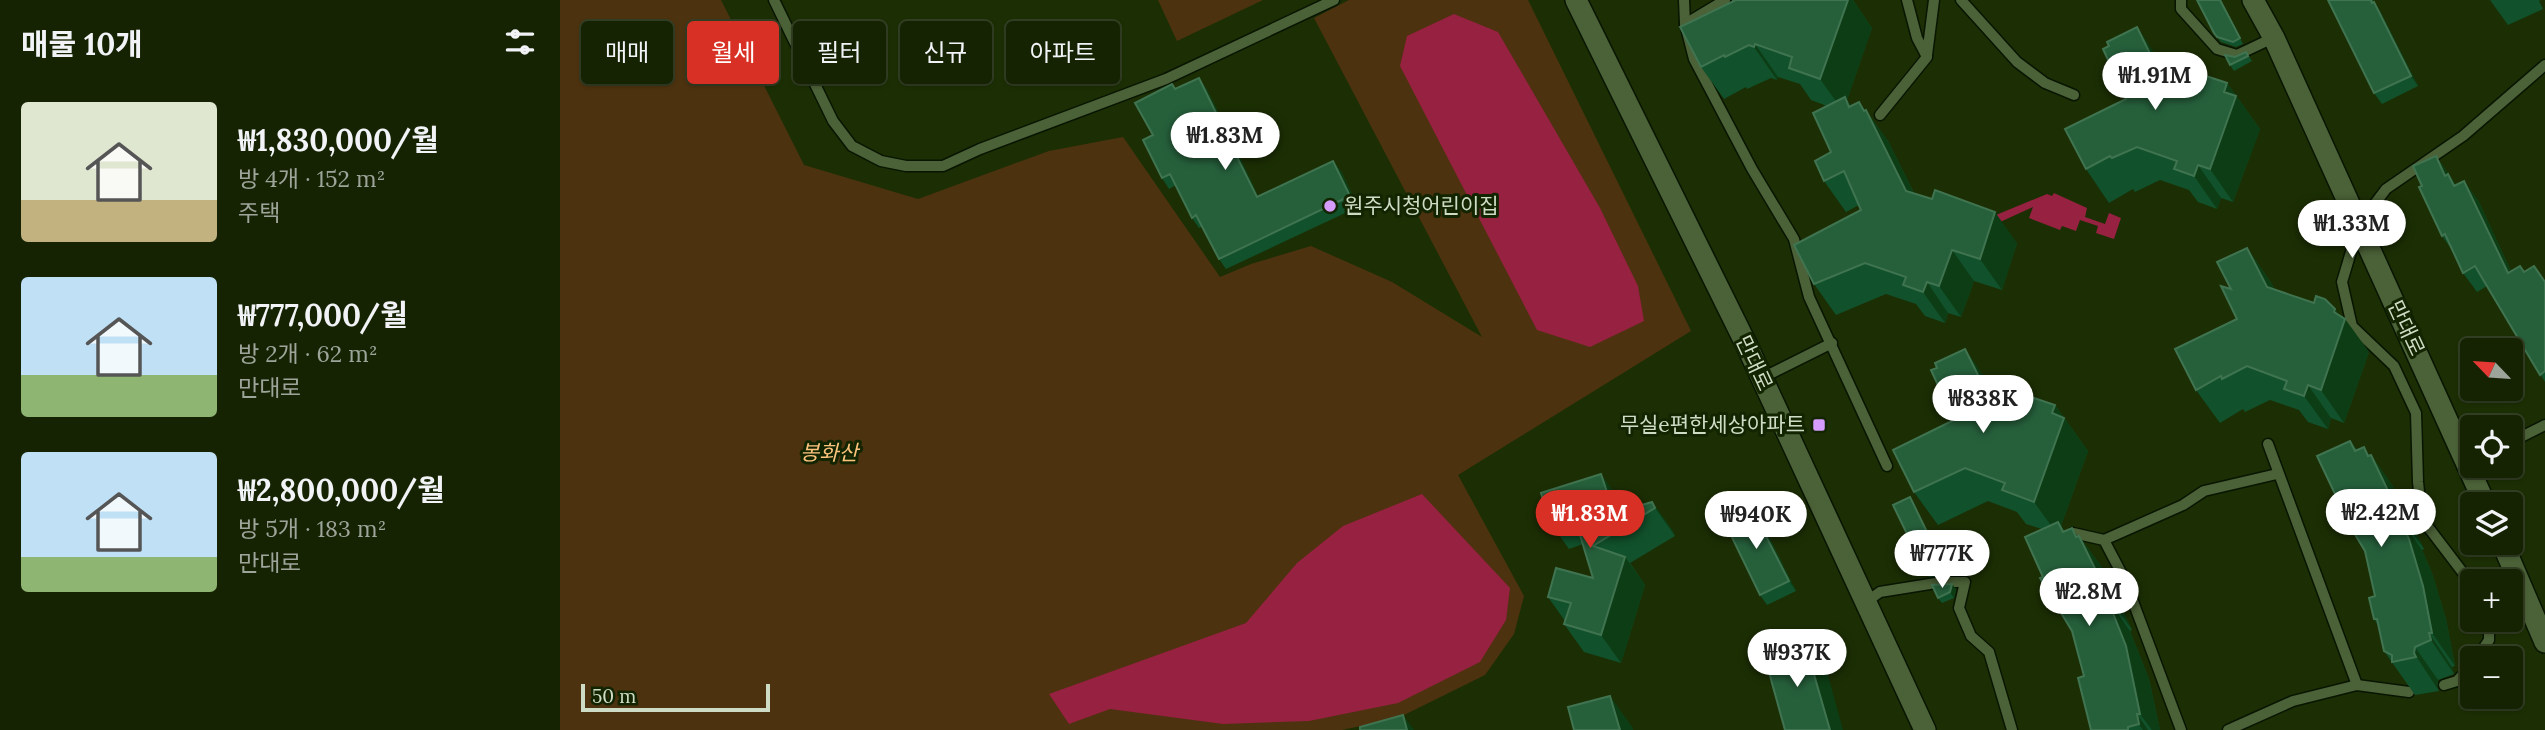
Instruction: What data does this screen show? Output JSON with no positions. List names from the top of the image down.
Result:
{
  "streets": {
    "street": ["만대로"]
  },
  "parks": ["봉화산"],
  "places": {
    "other": ["원주시청어린이집"],
    "transit": ["무실e편한세상아파트"]
  },
  "scale_bar": "50 m",
  "north": "top left",
  "page": {
    "heading": "매물 10개",
    "chip": [
      "매매",
      "월세",
      "필터",
      "신규",
      "아파트"
    ],
    "price": [
      "₩1.91M",
      "₩1.83M",
      "₩1.33M",
      "₩838K",
      "₩2.42M",
      "₩1.83M",
      "₩940K",
      "₩777K",
      "₩2.8M",
      "₩937K"
    ],
    "list": [
      {
        "name": "₩1,830,000/월",
        "note": "방 4개 · 152 m² · 주택"
      },
      {
        "name": "₩777,000/월",
        "note": "방 2개 · 62 m² · 만대로"
      },
      {
        "name": "₩2,800,000/월",
        "note": "방 5개 · 183 m² · 만대로"
      }
    ],
    "map_buttons": ["+", "−"],
    "scale": "50 m"
  }
}
